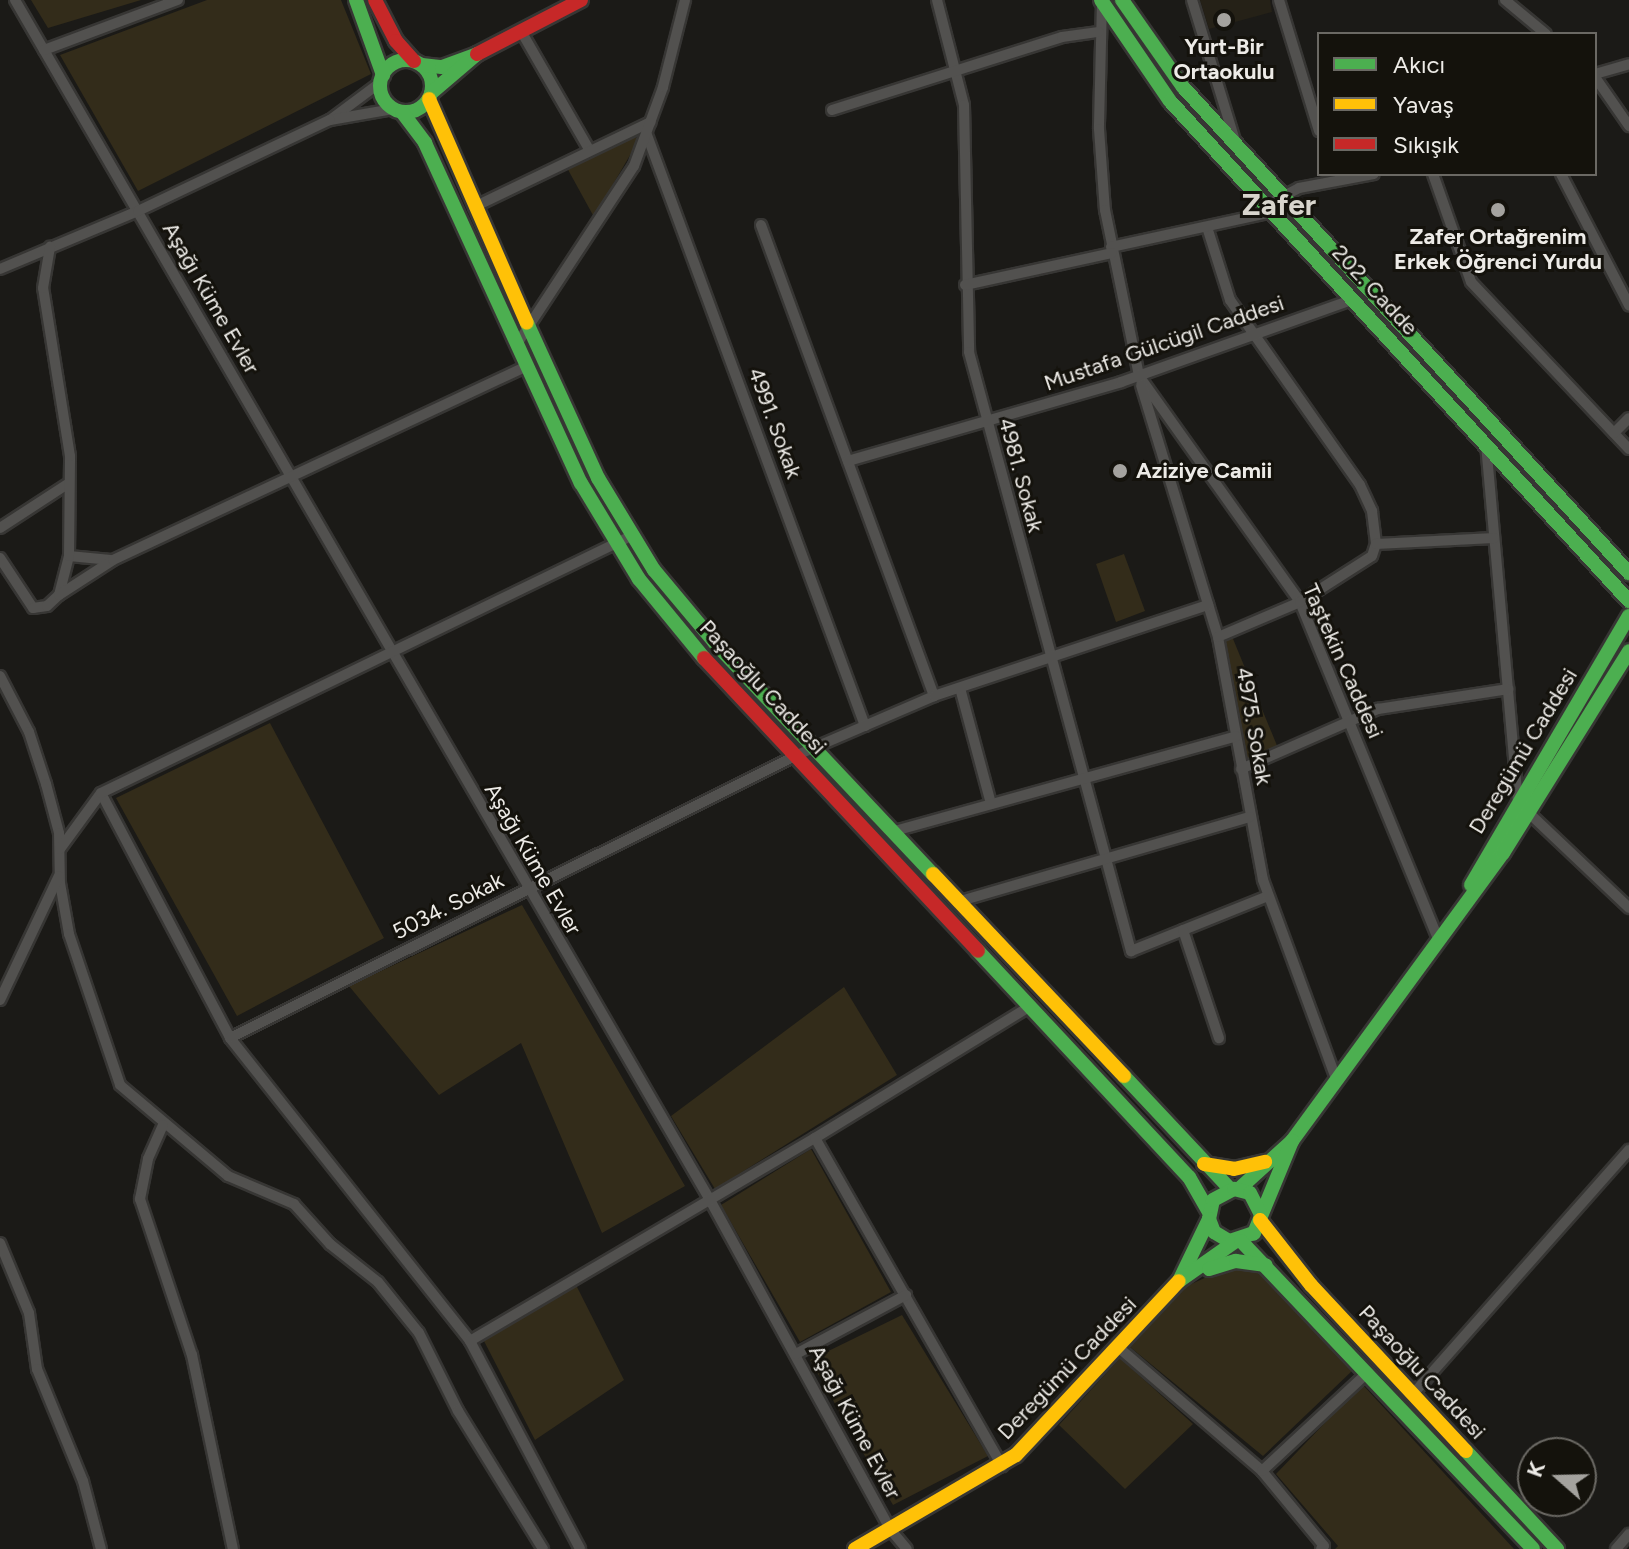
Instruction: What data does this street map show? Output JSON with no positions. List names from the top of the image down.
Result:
{
  "streets": {
    "street": [
      "202. Cadde",
      "Aşağı Küme Evler",
      "Mustafa Gülcügil Caddesi",
      "4991. Sokak",
      "4981. Sokak",
      "Taştekin Caddesi",
      "Paşaoğlu Caddesi",
      "4975. Sokak",
      "Deregümü Caddesi",
      "5034. Sokak"
    ]
  },
  "crossings": [
    ["202. Cadde", "Mustafa Gülcügil Caddesi"],
    ["202. Cadde", "Taştekin Caddesi"],
    ["Aşağı Küme Evler", "Deregümü Caddesi"],
    ["Aşağı Küme Evler", "5034. Sokak"],
    ["Mustafa Gülcügil Caddesi", "4981. Sokak"],
    ["Mustafa Gülcügil Caddesi", "Taştekin Caddesi"],
    ["Mustafa Gülcügil Caddesi", "4975. Sokak"],
    ["4991. Sokak", "5034. Sokak"],
    ["4981. Sokak", "5034. Sokak"],
    ["Taştekin Caddesi", "4975. Sokak"],
    ["Taştekin Caddesi", "Deregümü Caddesi"],
    ["Paşaoğlu Caddesi", "Deregümü Caddesi"],
    ["Paşaoğlu Caddesi", "5034. Sokak"],
    ["4975. Sokak", "Deregümü Caddesi"],
    ["4975. Sokak", "5034. Sokak"]
  ],
  "districts": ["Zafer"],
  "places": ["Yurt-Bir Ortaokulu", "Zafer Ortağrenim Erkek Öğrenci Yurdu", "Aziziye Camii"],
  "legend": ["Akıcı", "Yavaş", "Sıkışık"],
  "north": "left"
}
